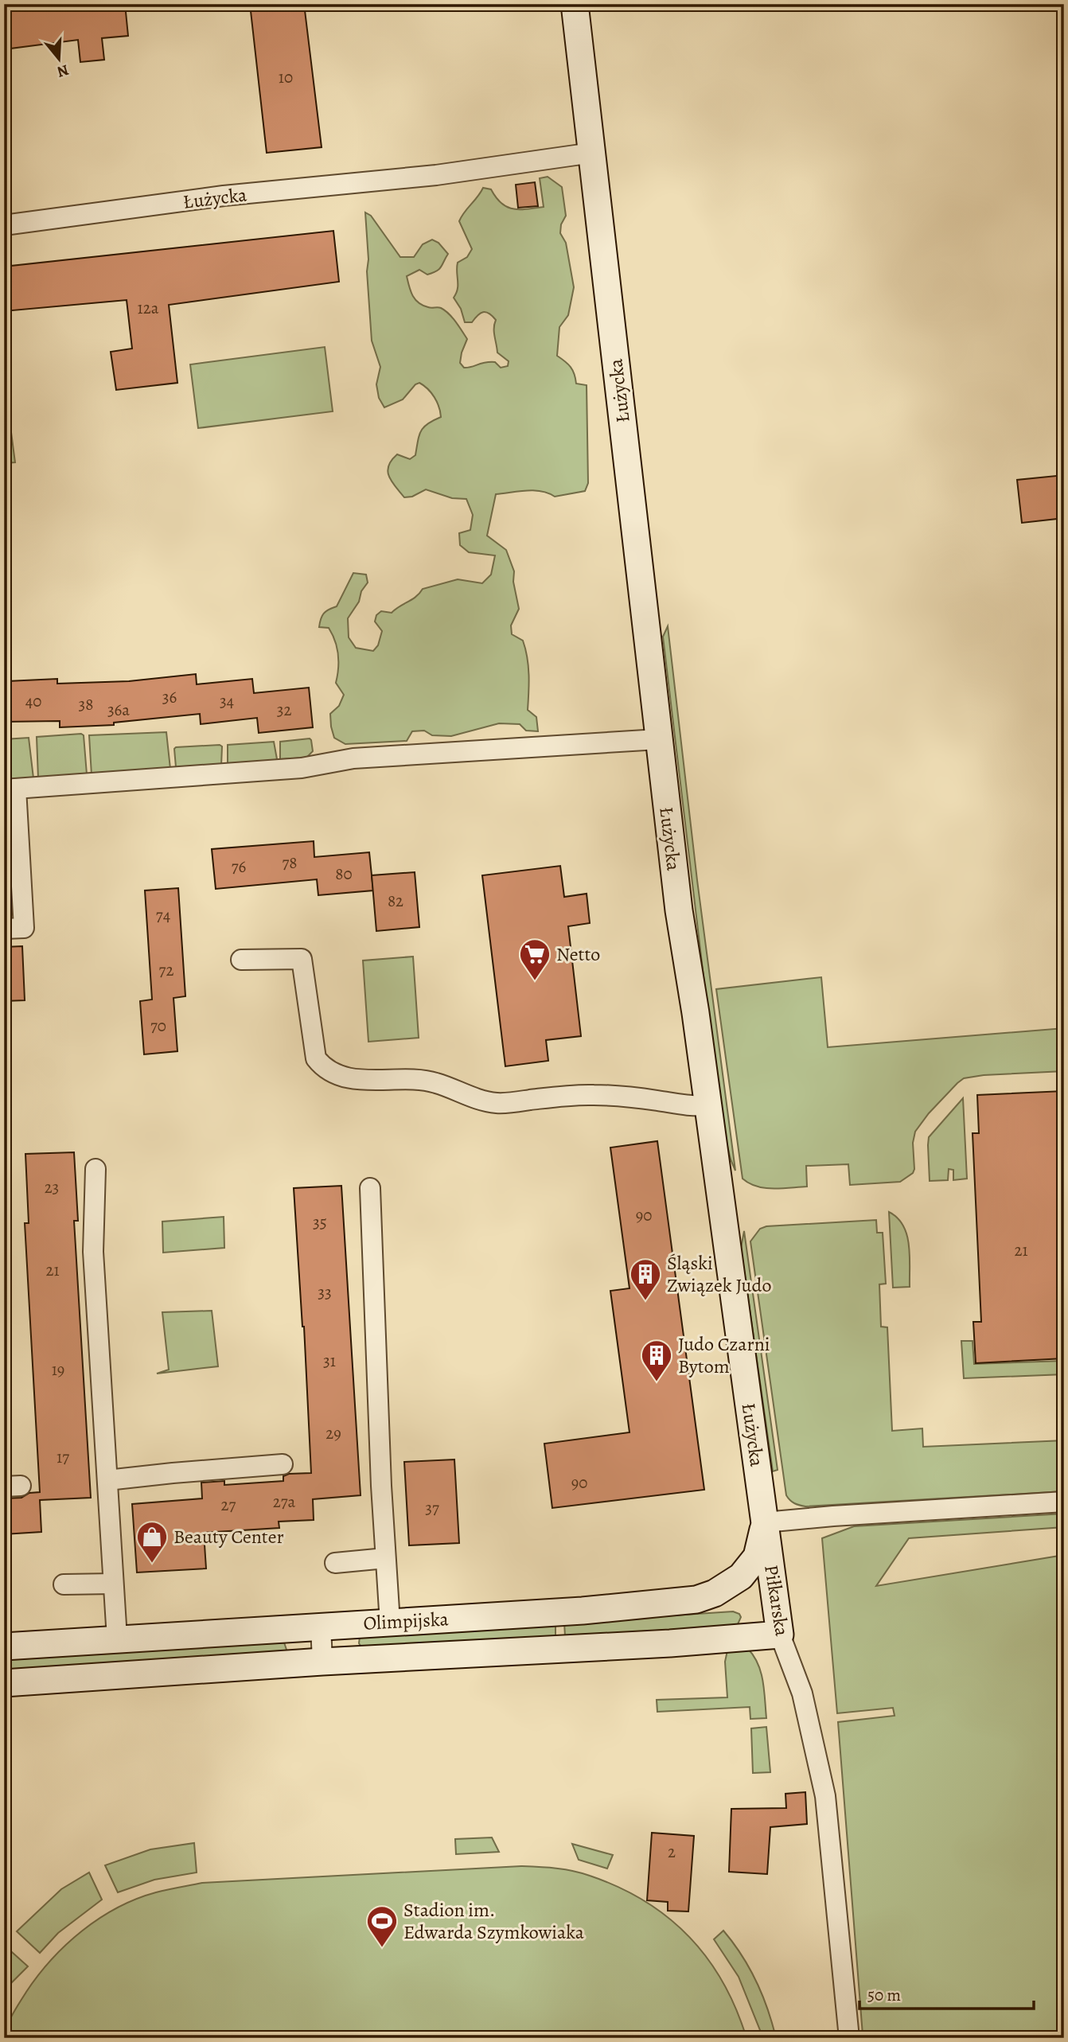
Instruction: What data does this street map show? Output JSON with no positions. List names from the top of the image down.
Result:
{
  "streets": {
    "street": ["Łużycka", "Piłkarska", "Olimpijska"]
  },
  "crossings": [
    ["Łużycka", "Piłkarska"],
    ["Łużycka", "Olimpijska"],
    ["Piłkarska", "Olimpijska"]
  ],
  "places": {
    "supermarket": ["Netto"],
    "building": ["Śląski Związek Judo", "Judo Czarni Bytom"],
    "shop": ["Beauty Center"],
    "sports": ["Stadion im. Edwarda Szymkowiaka"]
  },
  "house_numbers": [
    "10",
    "12a",
    "36",
    "40",
    "34",
    "38",
    "36a",
    "32",
    "78",
    "76",
    "80",
    "82",
    "74",
    "72",
    "70",
    "23",
    "90",
    "35",
    "21",
    "21",
    "33",
    "31",
    "19",
    "29",
    "17",
    "90",
    "27a",
    "27",
    "37",
    "2"
  ],
  "scale_bar": "50 m",
  "north": "bottom"
}
